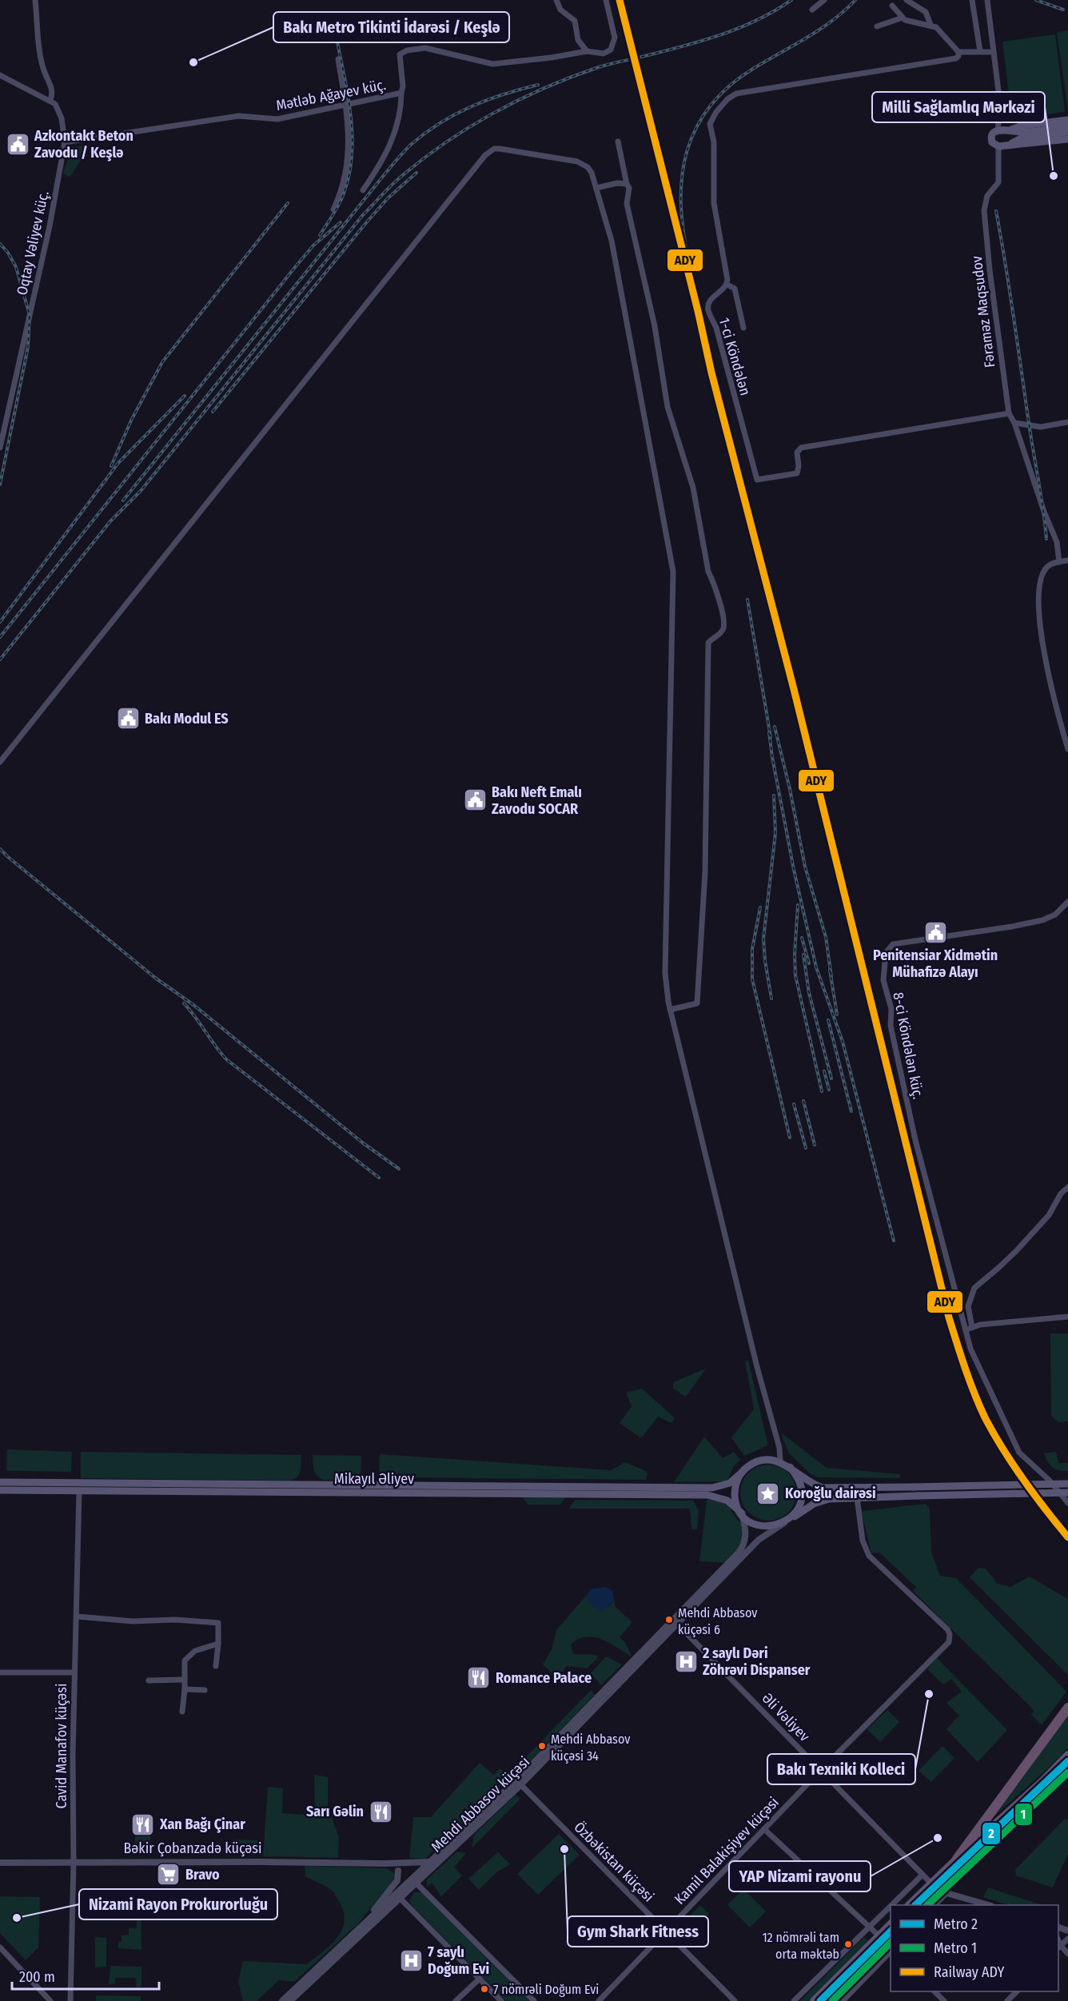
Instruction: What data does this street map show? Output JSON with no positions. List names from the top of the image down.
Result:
{
  "streets": {
    "main road": ["Mikayıl Əliyev"],
    "street": [
      "Mətləb Ağayev küç.",
      "Oqtay Vəliyev küç.",
      "Fəraməz Maqsudov",
      "1-ci Köndələn",
      "8-ci Köndələn küç.",
      "Əli Vəliyev",
      "Cavid Manafov küçəsi",
      "Mehdi Abbasov küçəsi",
      "Bəkir Çobanzadə küçəsi",
      "Kamil Balakişiyev küçəsi",
      "Özbəkistan küçəsi"
    ]
  },
  "crossings": [
    ["Mətləb Ağayev küç.", "Oqtay Vəliyev küç."],
    ["Fəraməz Maqsudov", "1-ci Köndələn"],
    ["Mikayıl Əliyev", "Cavid Manafov küçəsi"],
    ["Mikayıl Əliyev", "Mehdi Abbasov küçəsi"],
    ["Əli Vəliyev", "Mehdi Abbasov küçəsi"],
    ["Əli Vəliyev", "Kamil Balakişiyev küçəsi"],
    ["Cavid Manafov küçəsi", "Bəkir Çobanzadə küçəsi"],
    ["Mehdi Abbasov küçəsi", "Özbəkistan küçəsi"],
    ["Kamil Balakişiyev küçəsi", "Özbəkistan küçəsi"]
  ],
  "places": {
    "other": [
      "Bakı Metro Tikinti İdarəsi / Keşlə",
      "Milli Sağlamlıq Mərkəzi",
      "Mehdi Abbasov küçəsi 6",
      "Bakı Texniki Kolleci",
      "Mehdi Abbasov küçəsi 34",
      "YAP Nizami rayonu",
      "Gym Shark Fitness",
      "Nizami Rayon Prokurorluğu",
      "12 nömrəli tam orta məktəb",
      "7 nömrəli Doğum Evi"
    ],
    "public building": [
      "Azkontakt Beton Zavodu / Keşlə",
      "Bakı Modul ES",
      "Bakı Neft Emalı Zavodu SOCAR",
      "Penitensiar Xidmətin Mühafizə Alayı"
    ],
    "place": ["Koroğlu dairəsi"],
    "hospital": ["2 saylı Dəri Zöhrəvi Dispanser", "7 saylı Doğum Evi"],
    "restaurant": ["Romance Palace", "Sarı Gəlin", "Xan Bağı Çinar"],
    "supermarket": ["Bravo"]
  },
  "lines": ["rail line ADY", "metro line 2", "metro line 1"],
  "legend": ["Metro 2", "Metro 1", "Railway ADY"],
  "scale_bar": "200 m"
}
